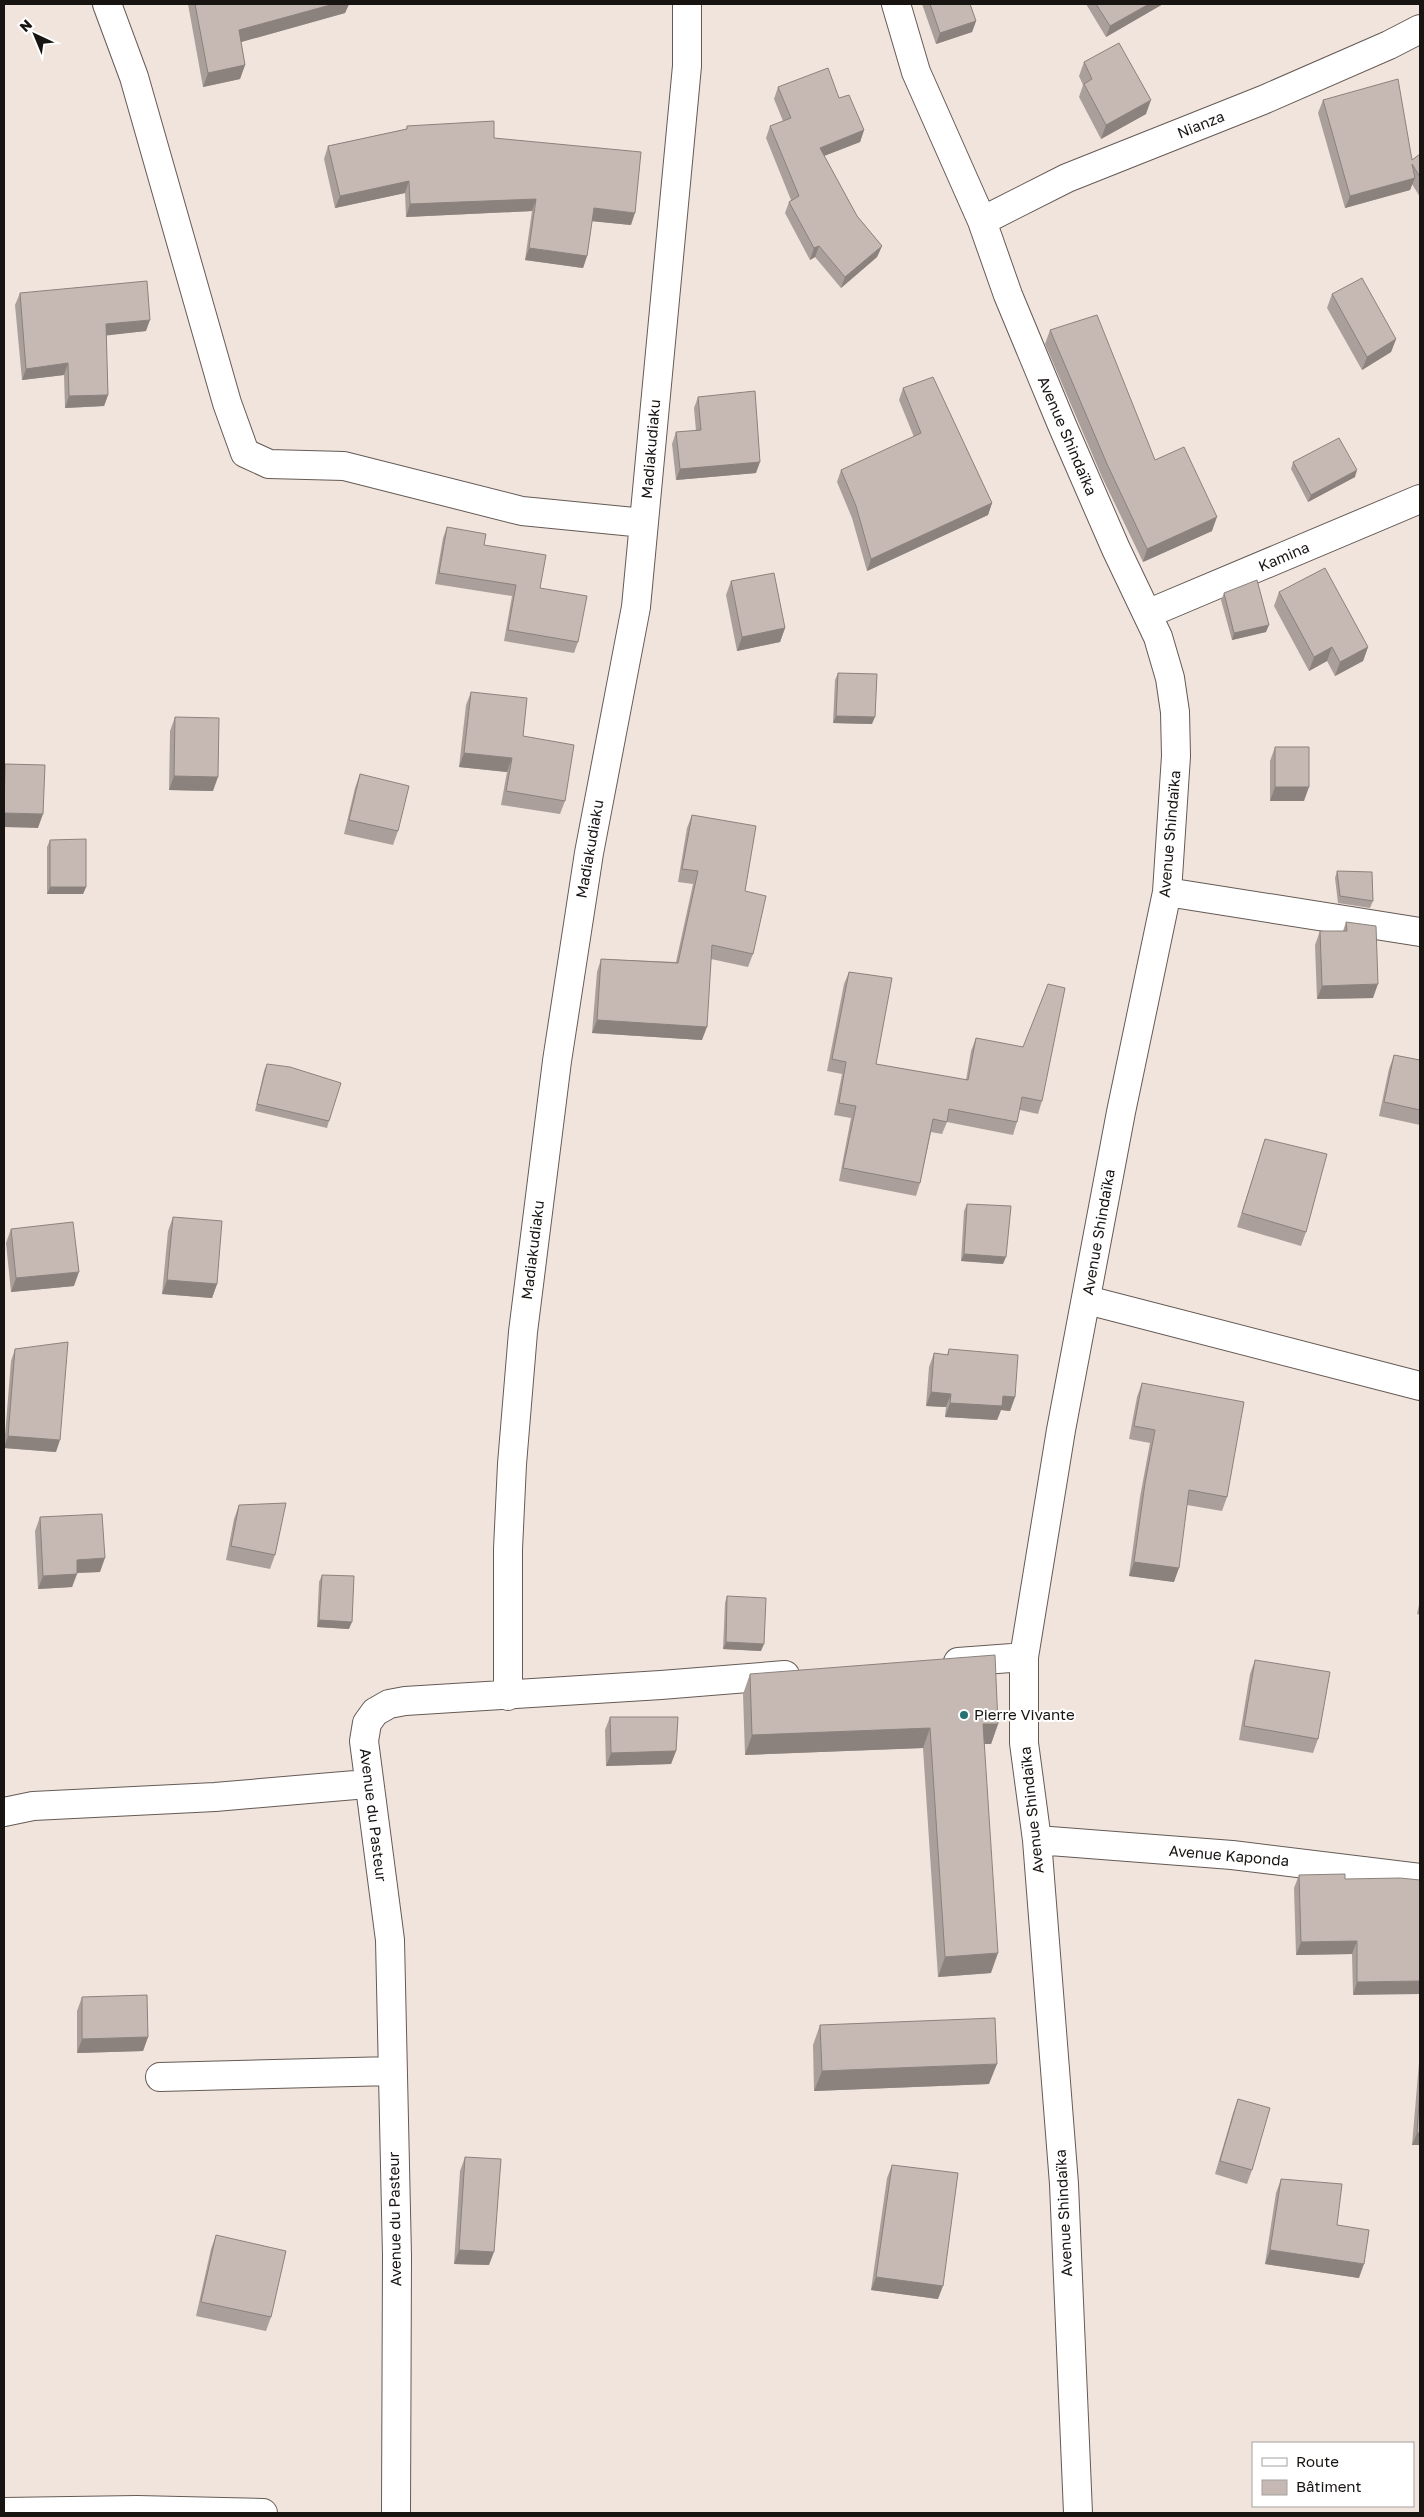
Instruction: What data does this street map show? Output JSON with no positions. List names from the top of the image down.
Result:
{
  "streets": {
    "street": [
      "Nianza",
      "Avenue Shindaïka",
      "Madiakudiaku",
      "Kamina",
      "Avenue du Pasteur",
      "Avenue Kaponda"
    ]
  },
  "crossings": [
    ["Nianza", "Avenue Shindaïka"],
    ["Avenue Shindaïka", "Kamina"],
    ["Avenue Shindaïka", "Avenue Kaponda"],
    ["Madiakudiaku", "Avenue du Pasteur"]
  ],
  "places": ["Pierre Vivante"],
  "legend": ["Route", "Bâtiment"],
  "north": "top left"
}
